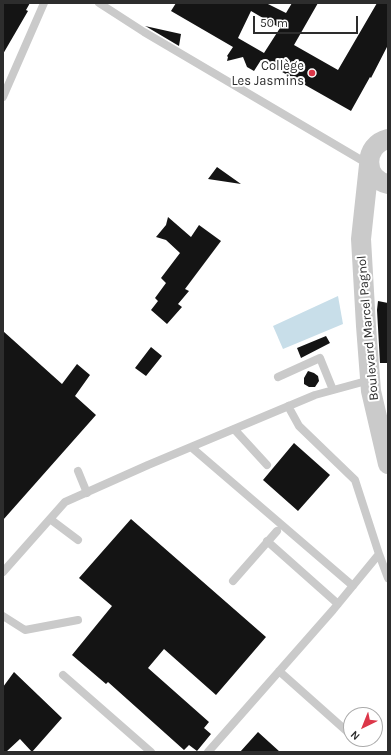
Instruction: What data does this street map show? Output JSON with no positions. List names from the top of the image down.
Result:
{
  "streets": {
    "street": ["Boulevard Marcel Pagnol"]
  },
  "places": ["Collège Les Jasmins"],
  "scale_bar": "50 m",
  "north": "bottom left"
}
